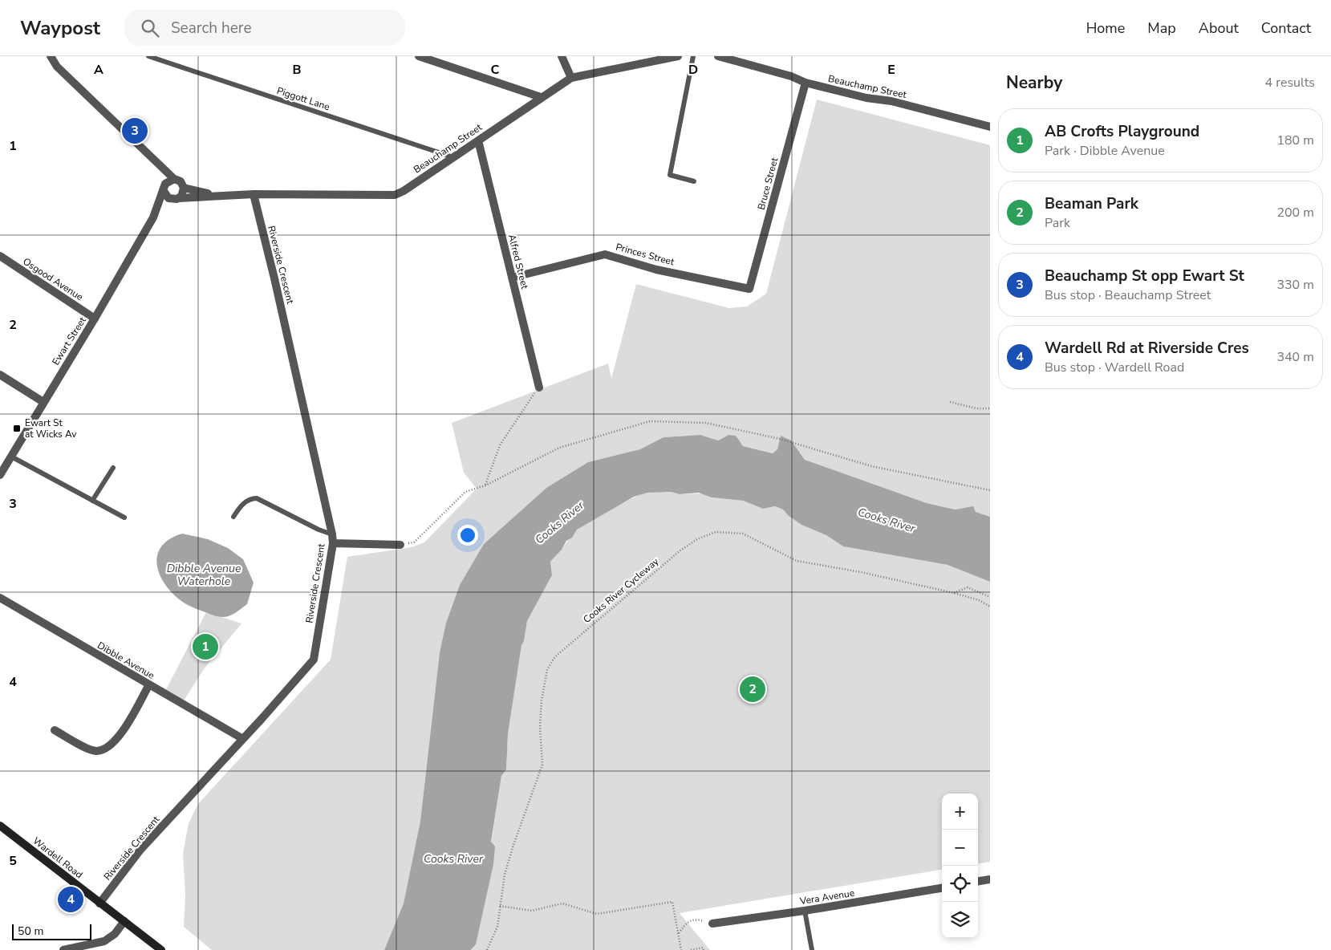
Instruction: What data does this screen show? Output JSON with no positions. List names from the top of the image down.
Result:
{
  "streets": {
    "main road": ["Wardell Road"],
    "street": [
      "Beauchamp Street",
      "Bruce Street",
      "Princes Street",
      "Alfred Street",
      "Riverside Crescent",
      "Osgood Avenue",
      "Ewart Street",
      "Dibble Avenue",
      "Vera Avenue"
    ],
    "lane": ["Piggott Lane"],
    "path": ["Cooks River Cycleway"]
  },
  "crossings": [
    ["Beauchamp Street", "Piggott Lane"],
    ["Beauchamp Street", "Bruce Street"],
    ["Beauchamp Street", "Alfred Street"],
    ["Beauchamp Street", "Riverside Crescent"],
    ["Beauchamp Street", "Ewart Street"],
    ["Bruce Street", "Princes Street"],
    ["Princes Street", "Alfred Street"],
    ["Riverside Crescent", "Dibble Avenue"],
    ["Riverside Crescent", "Wardell Road"],
    ["Osgood Avenue", "Ewart Street"]
  ],
  "water": ["Cooks River", "Dibble Avenue Waterhole"],
  "places": {
    "transit": ["Ewart St at Wicks Av"]
  },
  "scale_bar": "50 m",
  "page": {
    "header": "Waypost",
    "search": "Search here",
    "nav": [
      "Home",
      "Map",
      "About",
      "Contact"
    ],
    "heading": ["Nearby", "4 results"],
    "list": [
      {
        "mark": "1",
        "name": "AB Crofts Playground",
        "note": "Park · Dibble Avenue",
        "value": "180 m"
      },
      {
        "mark": "2",
        "name": "Beaman Park",
        "note": "Park",
        "value": "200 m"
      },
      {
        "mark": "3",
        "name": "Beauchamp St opp Ewart St",
        "note": "Bus stop · Beauchamp Street",
        "value": "330 m"
      },
      {
        "mark": "4",
        "name": "Wardell Rd at Riverside Cres",
        "note": "Bus stop · Wardell Road",
        "value": "340 m"
      }
    ],
    "pins": [
      "3",
      "1",
      "2",
      "4"
    ],
    "map_buttons": ["+", "−"],
    "scale": "50 m"
  },
  "grid": {
    "columns": [
      "A",
      "B",
      "C",
      "D",
      "E"
    ],
    "rows": [
      "1",
      "2",
      "3",
      "4",
      "5"
    ]
  }
}
